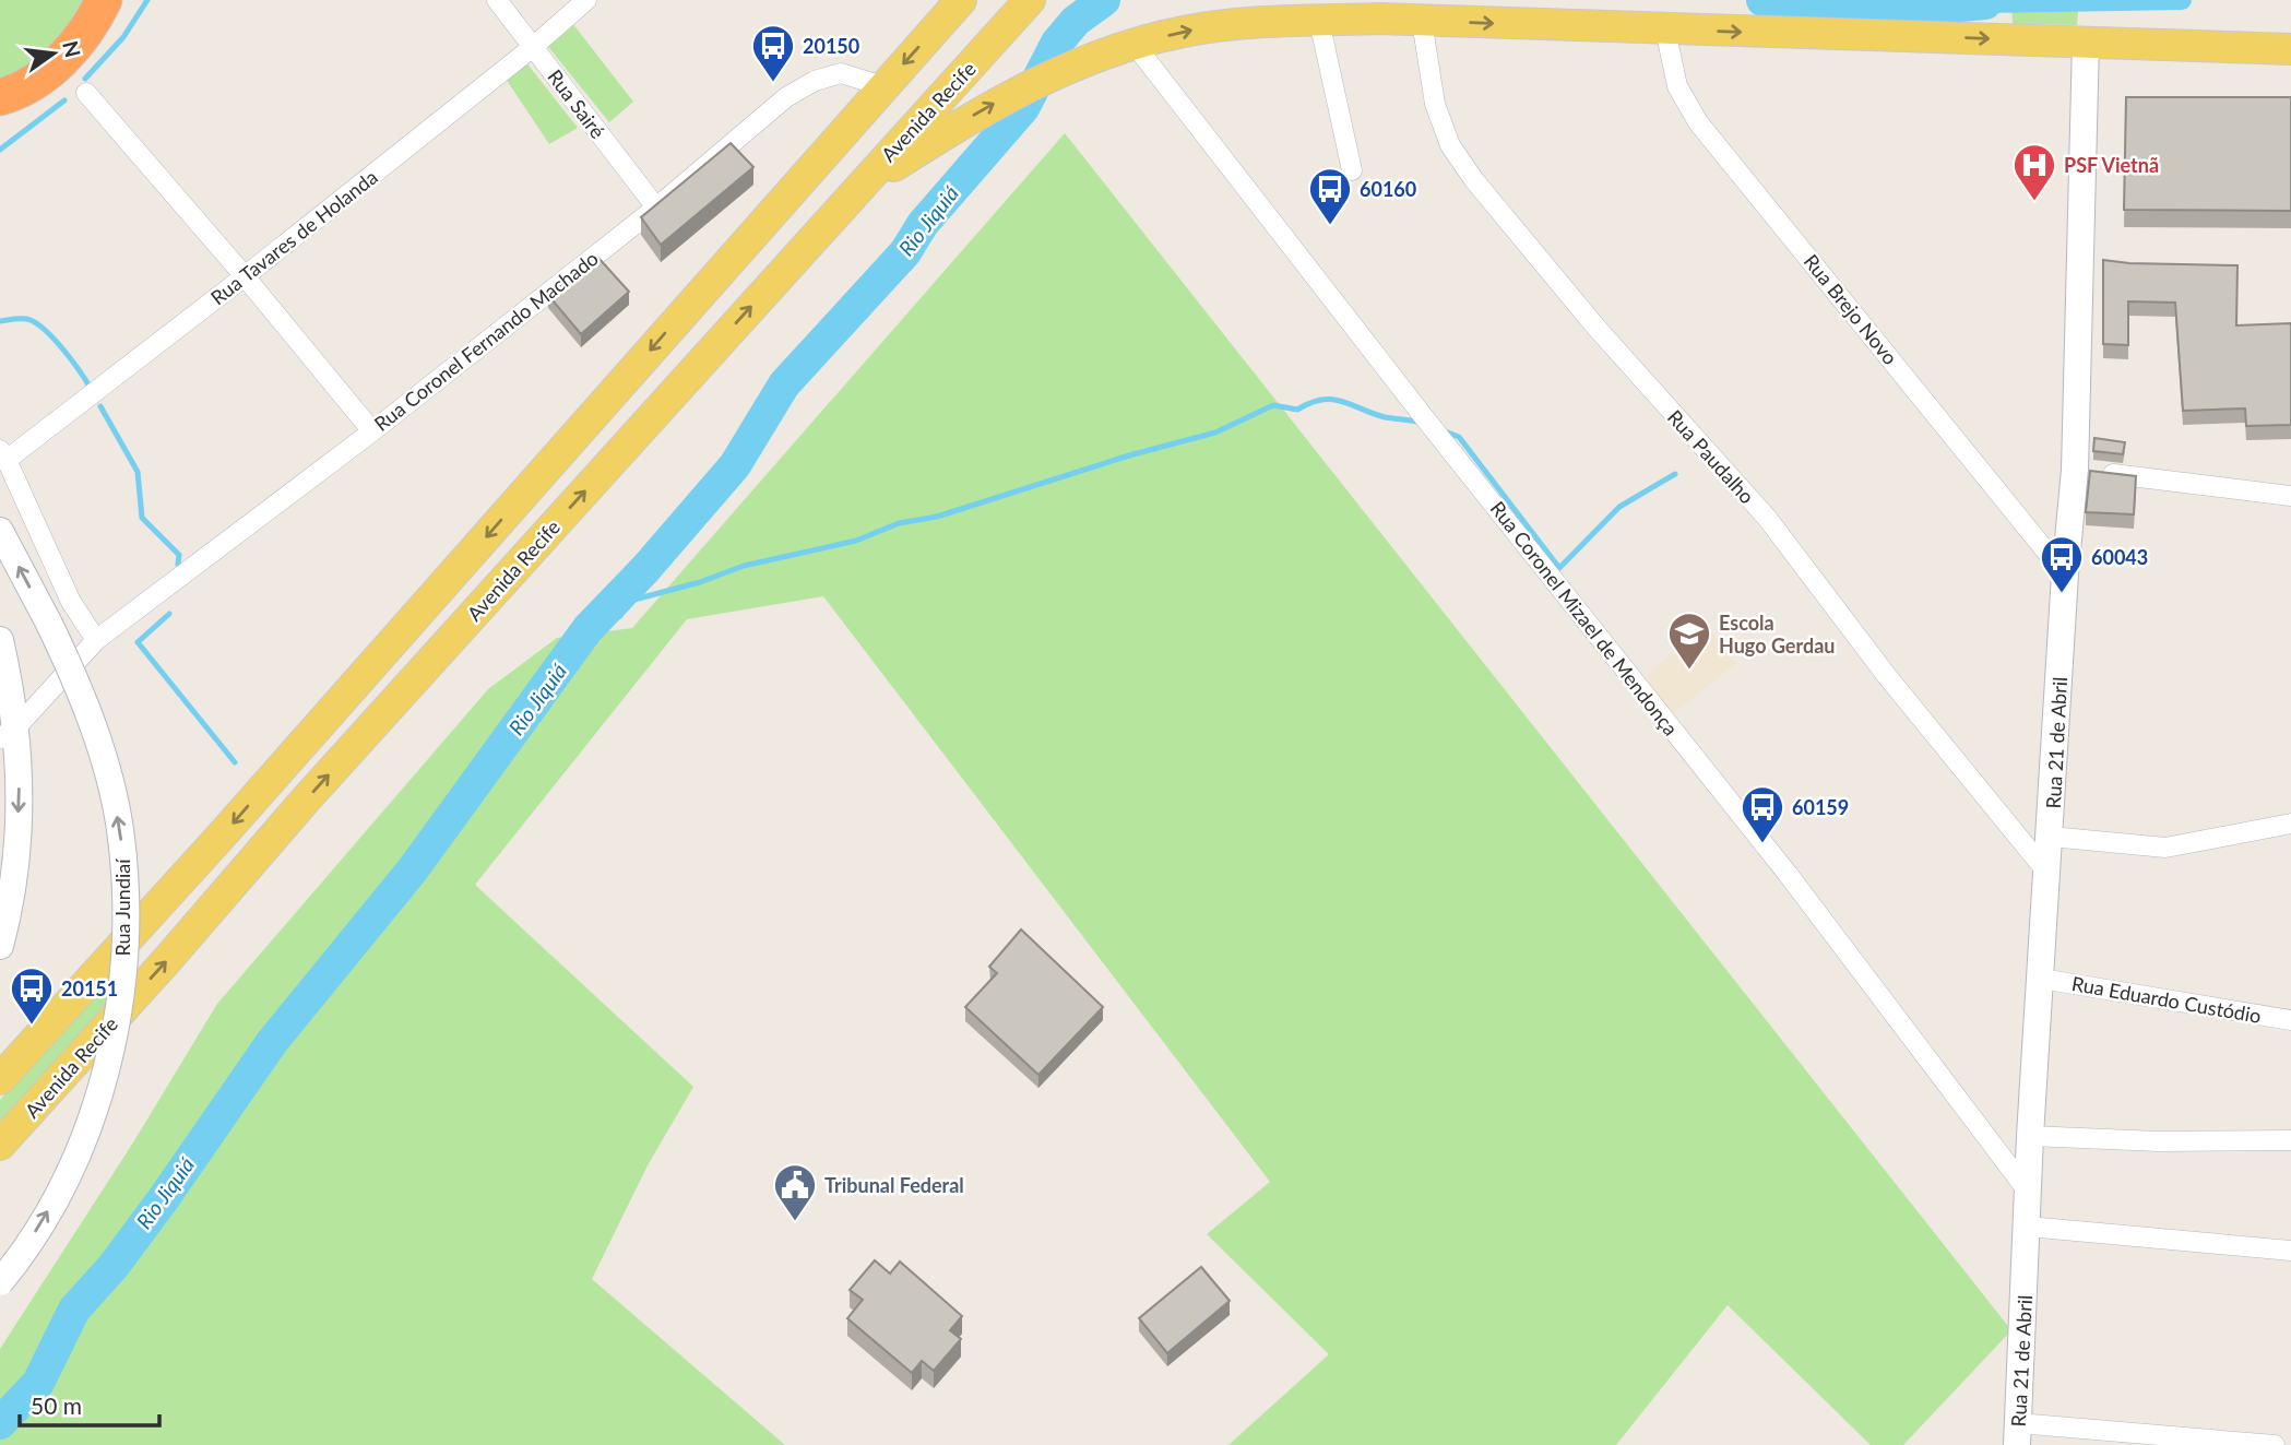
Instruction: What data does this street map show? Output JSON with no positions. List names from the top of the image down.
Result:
{
  "streets": {
    "main road": ["Avenida Recife"],
    "street": [
      "Rua Sairé",
      "Rua Tavares de Holanda",
      "Rua Brejo Novo",
      "Rua Coronel Fernando Machado",
      "Rua Paudalho",
      "Rua Coronel Mizael de Mendonça",
      "Rua 21 de Abril",
      "Rua Jundiaí",
      "Rua Eduardo Custódio"
    ]
  },
  "crossings": [
    ["Rua Sairé", "Rua Tavares de Holanda"],
    ["Rua Sairé", "Rua Coronel Fernando Machado"],
    ["Rua Brejo Novo", "Rua 21 de Abril"],
    ["Rua Paudalho", "Rua 21 de Abril"],
    ["Rua Coronel Mizael de Mendonça", "Rua 21 de Abril"],
    ["Rua 21 de Abril", "Rua Eduardo Custódio"]
  ],
  "water": ["Rio Jiquiá"],
  "places": {
    "bus stop": [
      "20150",
      "60160",
      "60043",
      "60159",
      "20151"
    ],
    "hospital": ["PSF Vietnã"],
    "school or university": ["Escola Hugo Gerdau"],
    "public building": ["Tribunal Federal"]
  },
  "scale_bar": "50 m",
  "north": "right"
}
